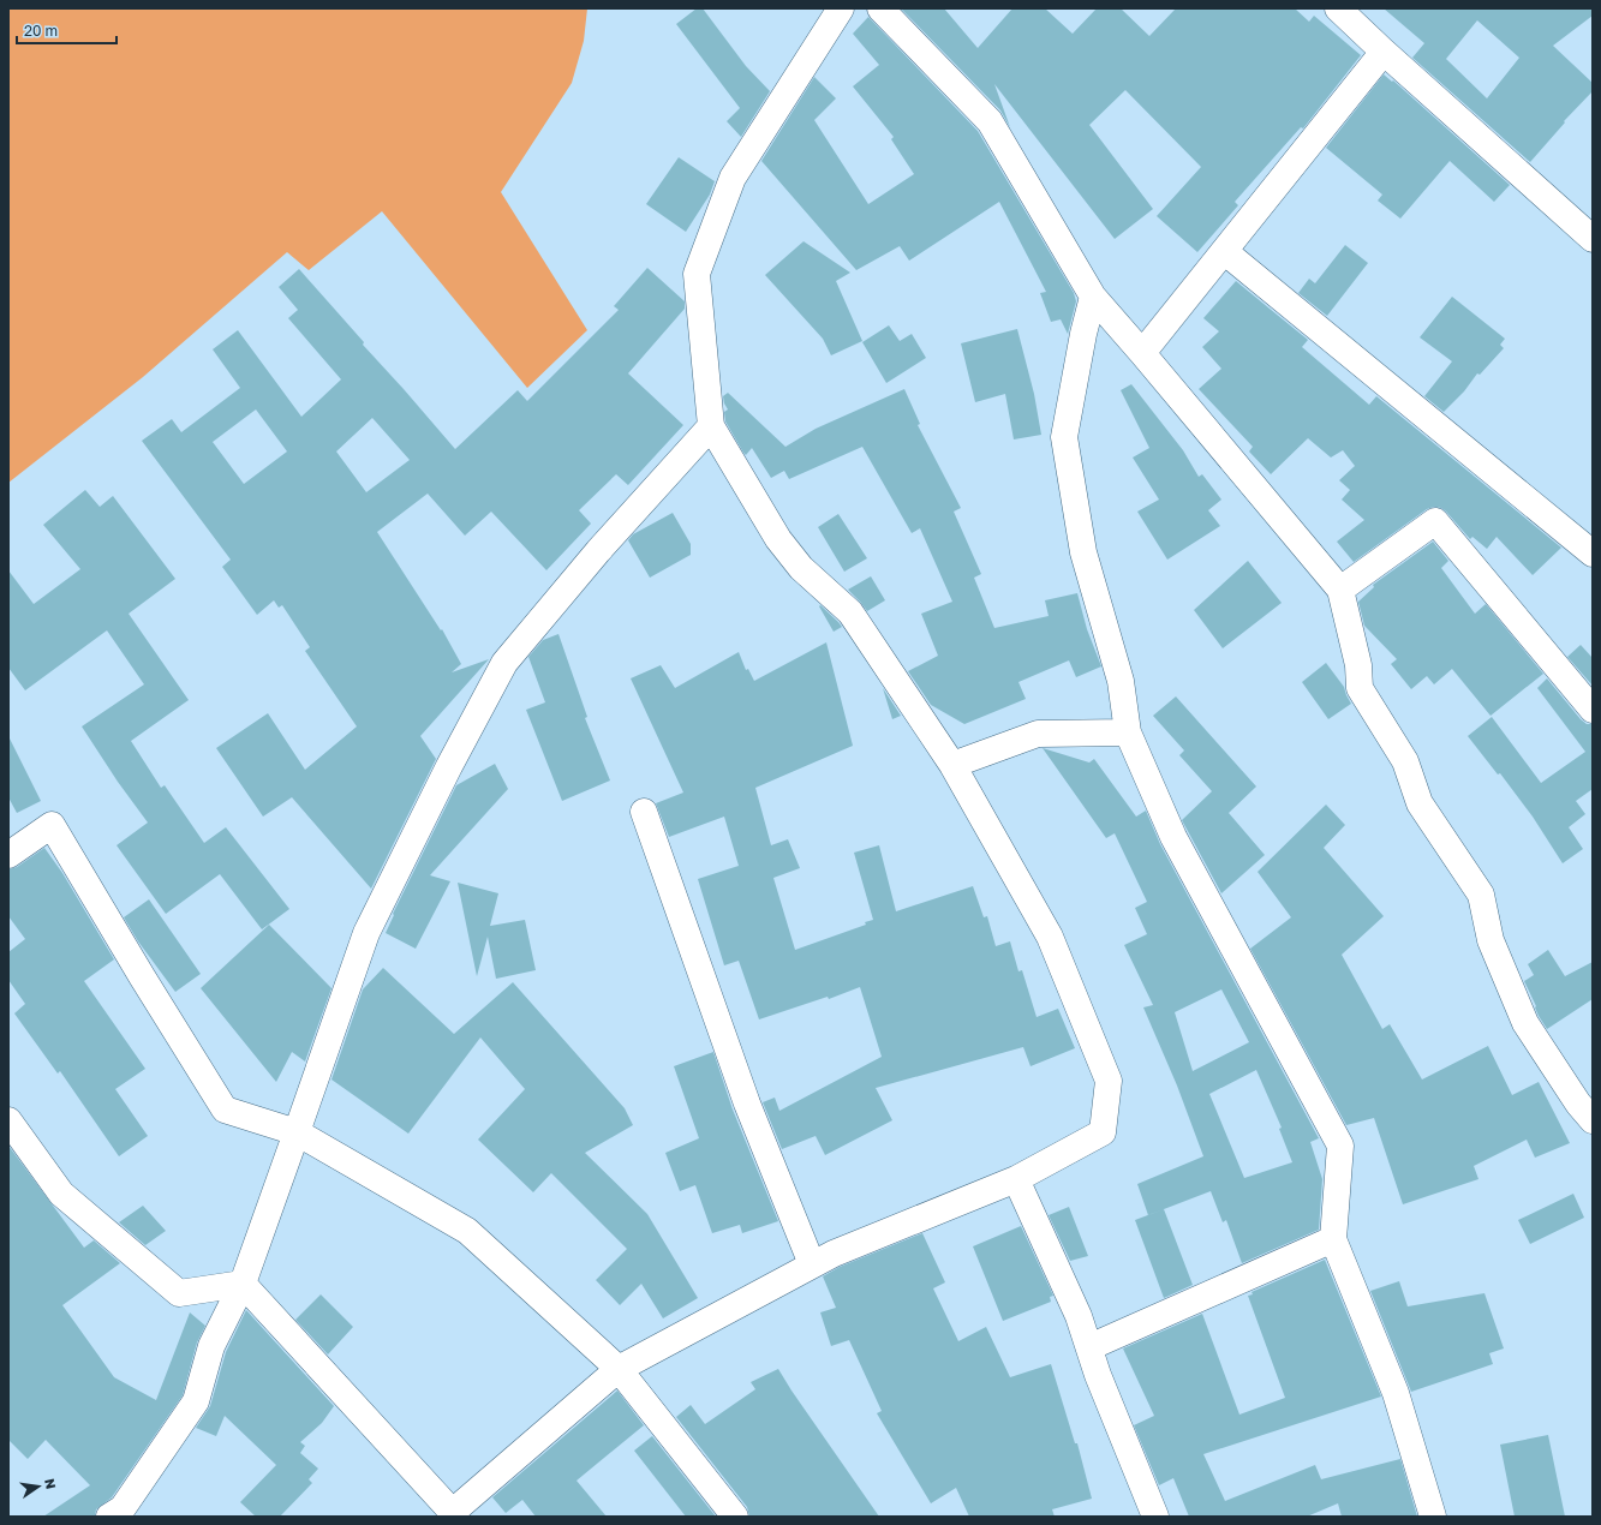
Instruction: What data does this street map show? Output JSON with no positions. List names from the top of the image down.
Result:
{
  "scale_bar": "20 m",
  "north": "right"
}
